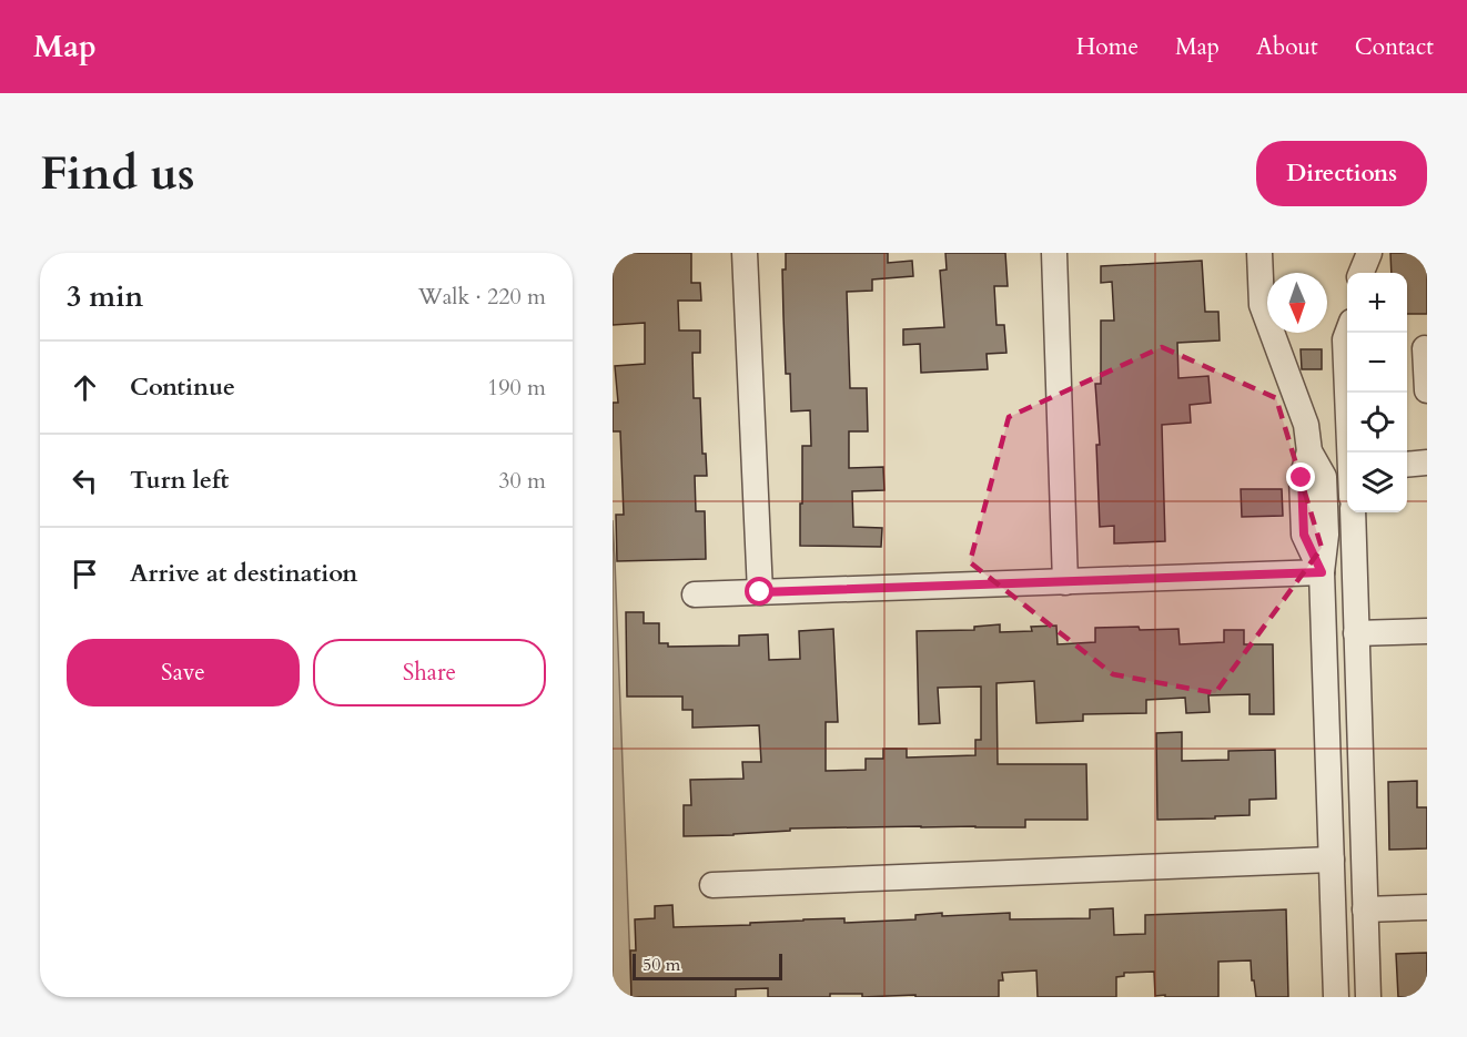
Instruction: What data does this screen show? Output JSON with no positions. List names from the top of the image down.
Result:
{
  "scale_bar": "50 m",
  "north": "bottom",
  "page": {
    "header": "Map",
    "nav": [
      "Home",
      "Map",
      "About",
      "Contact"
    ],
    "buttons": [
      "Directions",
      ["Save", "Share"]
    ],
    "title": "Find us",
    "heading": ["3 min", "Walk · 220 m"],
    "map_buttons": ["+", "−"],
    "list": [
      ["Continue", "190 m"],
      ["Turn left", "30 m"],
      "Arrive at destination"
    ],
    "scale": "50 m"
  }
}
